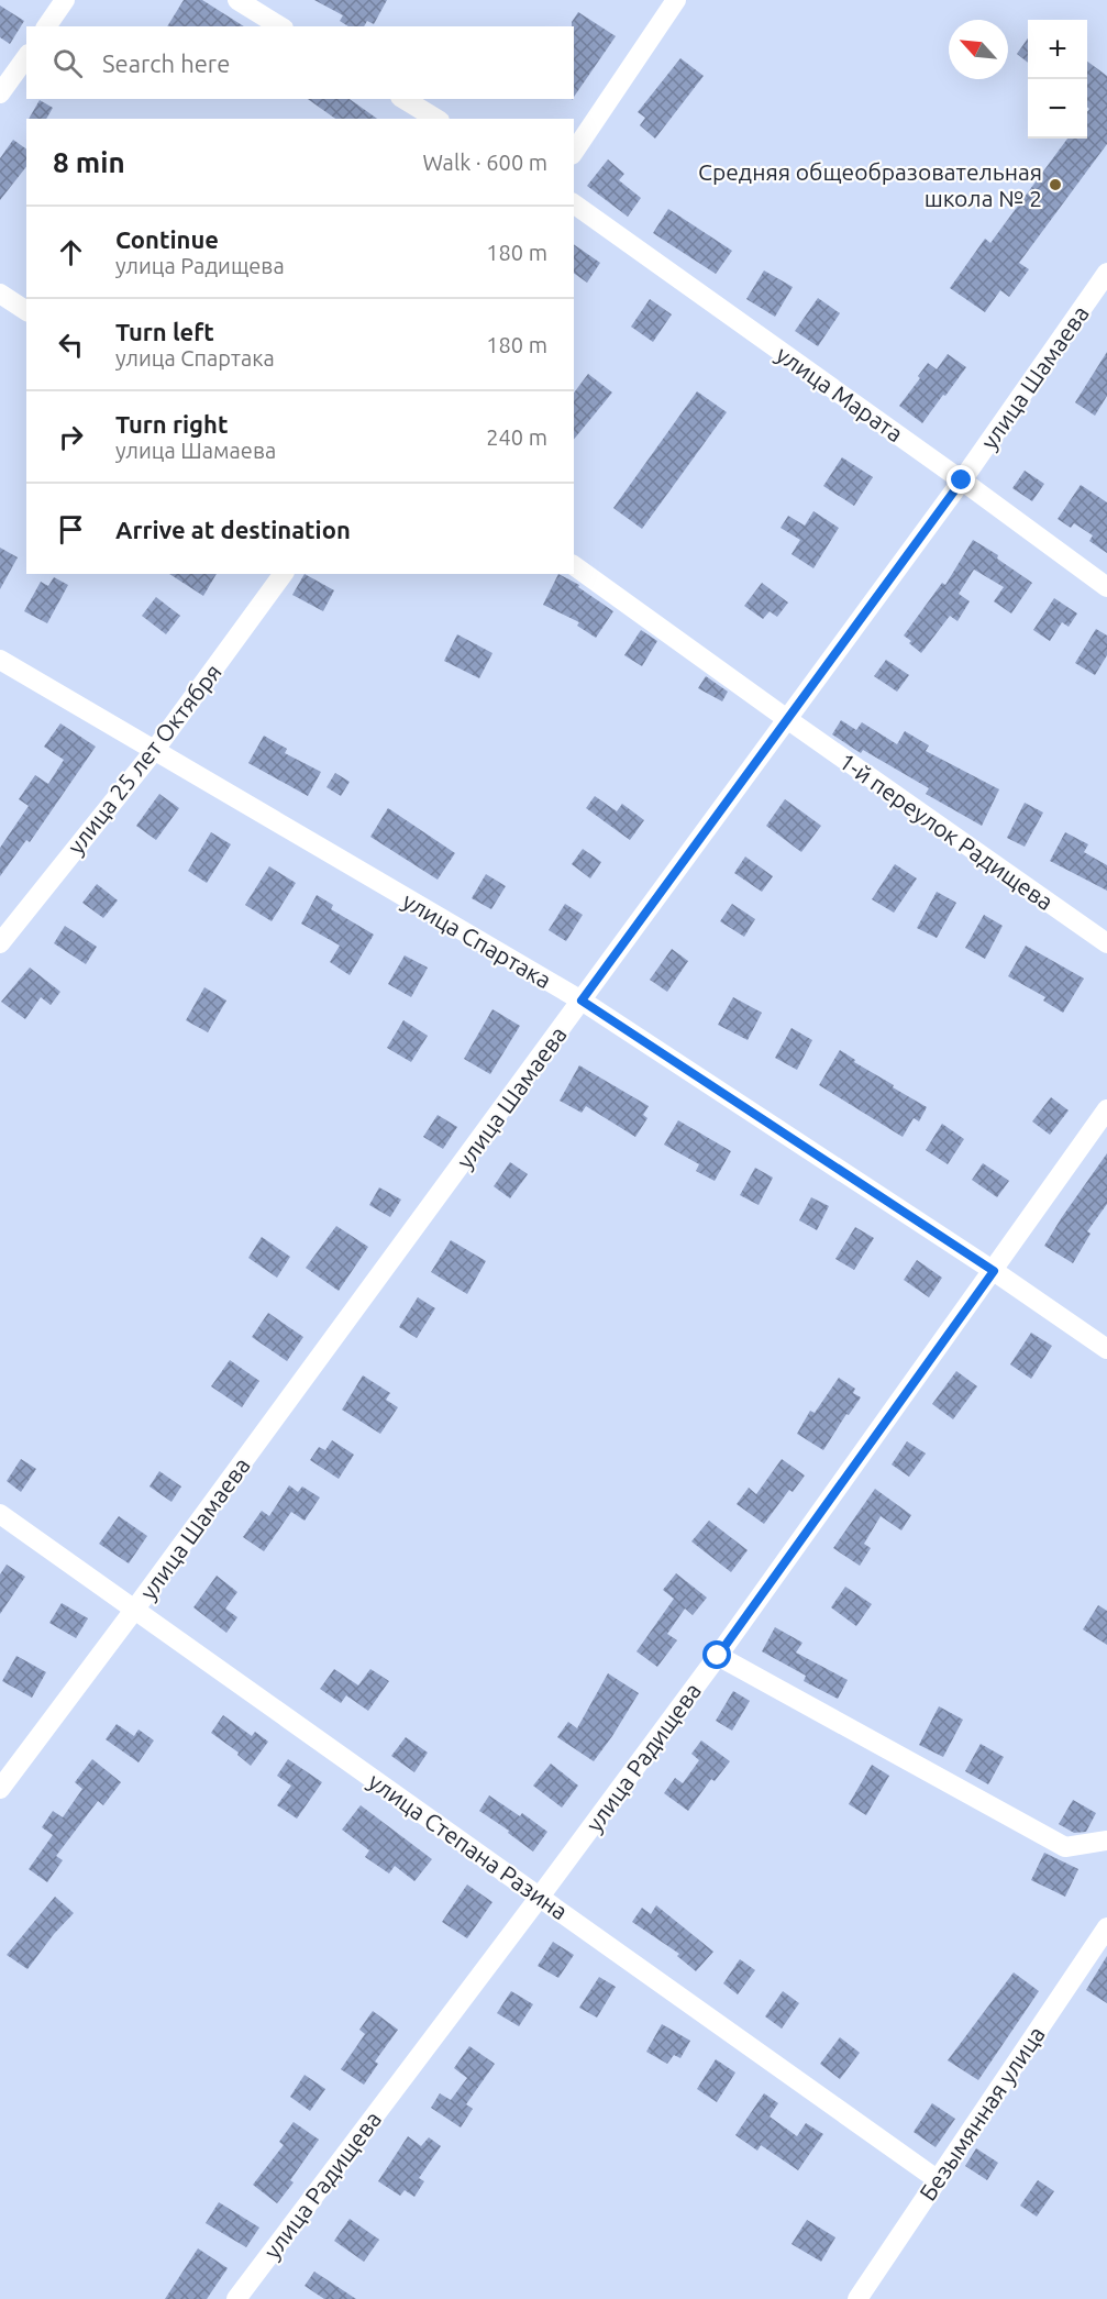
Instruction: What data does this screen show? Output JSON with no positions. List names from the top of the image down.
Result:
{
  "streets": {
    "street": [
      "улица Шамаева",
      "улица Марата",
      "улица 25 лет Октября",
      "1-й переулок Радищева",
      "улица Спартака",
      "улица Радищева",
      "улица Степана Разина",
      "Безымянная улица"
    ]
  },
  "crossings": [
    ["улица Шамаева", "улица Марата"],
    ["улица Шамаева", "1-й переулок Радищева"],
    ["улица Шамаева", "улица Спартака"],
    ["улица Шамаева", "улица Степана Разина"],
    ["улица 25 лет Октября", "улица Спартака"],
    ["улица Спартака", "улица Радищева"],
    ["улица Радищева", "улица Степана Разина"],
    ["улица Степана Разина", "Безымянная улица"]
  ],
  "places": ["Средняя общеобразовательная школа № 2"],
  "north": "top left",
  "page": {
    "map_buttons": ["+", "−"],
    "search": "Search here",
    "heading": ["8 min", "Walk · 600 m"],
    "list": [
      ["Continue", "улица Радищева", "180 m"],
      ["Turn left", "улица Спартака", "180 m"],
      ["Turn right", "улица Шамаева", "240 m"],
      "Arrive at destination"
    ]
  }
}
